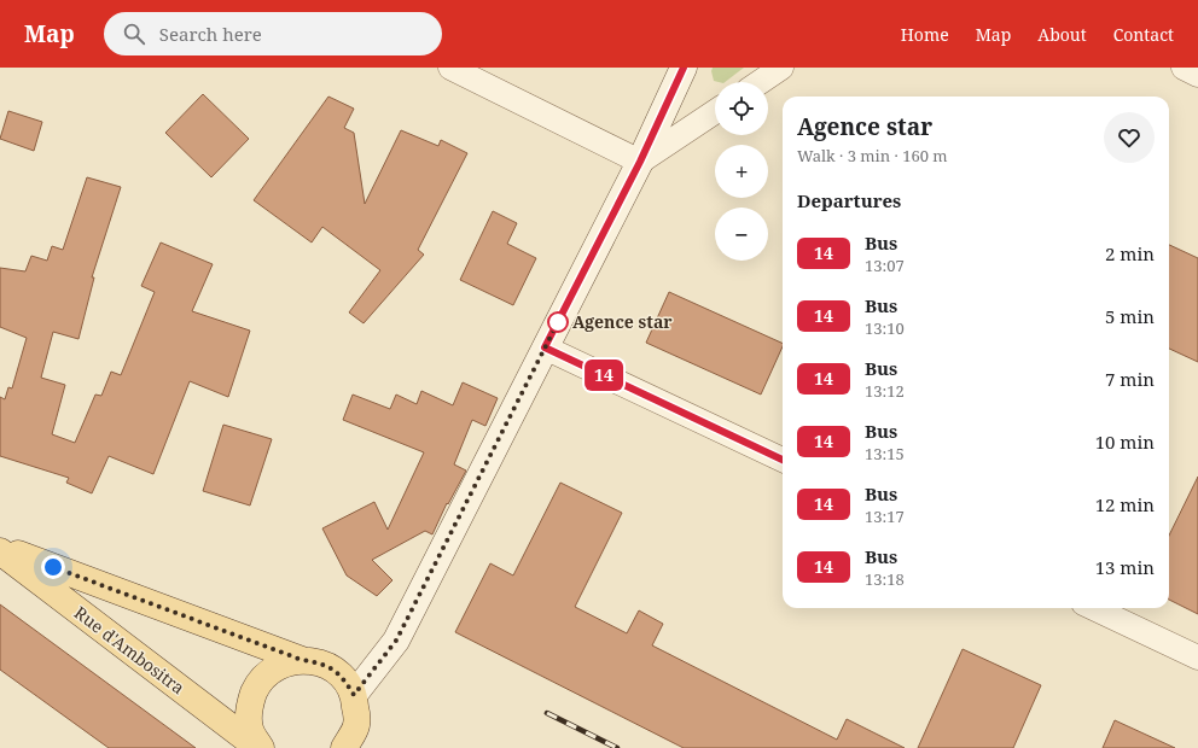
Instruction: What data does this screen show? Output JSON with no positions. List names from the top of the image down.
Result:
{
  "streets": {
    "main road": ["Rue d'Ambositra"]
  },
  "places": ["Agence star"],
  "lines": ["bus line 14"],
  "page": {
    "header": "Map",
    "search": "Search here",
    "nav": [
      "Home",
      "Map",
      "About",
      "Contact"
    ],
    "on_map": "14",
    "map_buttons": ["+", "−"],
    "heading": [
      ["Agence star", "Walk · 3 min · 160 m"],
      "Departures"
    ],
    "list": [
      {
        "mark": "14",
        "name": "Bus",
        "note": "13:07",
        "value": "2 min"
      },
      {
        "mark": "14",
        "name": "Bus",
        "note": "13:10",
        "value": "5 min"
      },
      {
        "mark": "14",
        "name": "Bus",
        "note": "13:12",
        "value": "7 min"
      },
      {
        "mark": "14",
        "name": "Bus",
        "note": "13:15",
        "value": "10 min"
      },
      {
        "mark": "14",
        "name": "Bus",
        "note": "13:17",
        "value": "12 min"
      },
      {
        "mark": "14",
        "name": "Bus",
        "note": "13:18",
        "value": "13 min"
      }
    ]
  }
}
